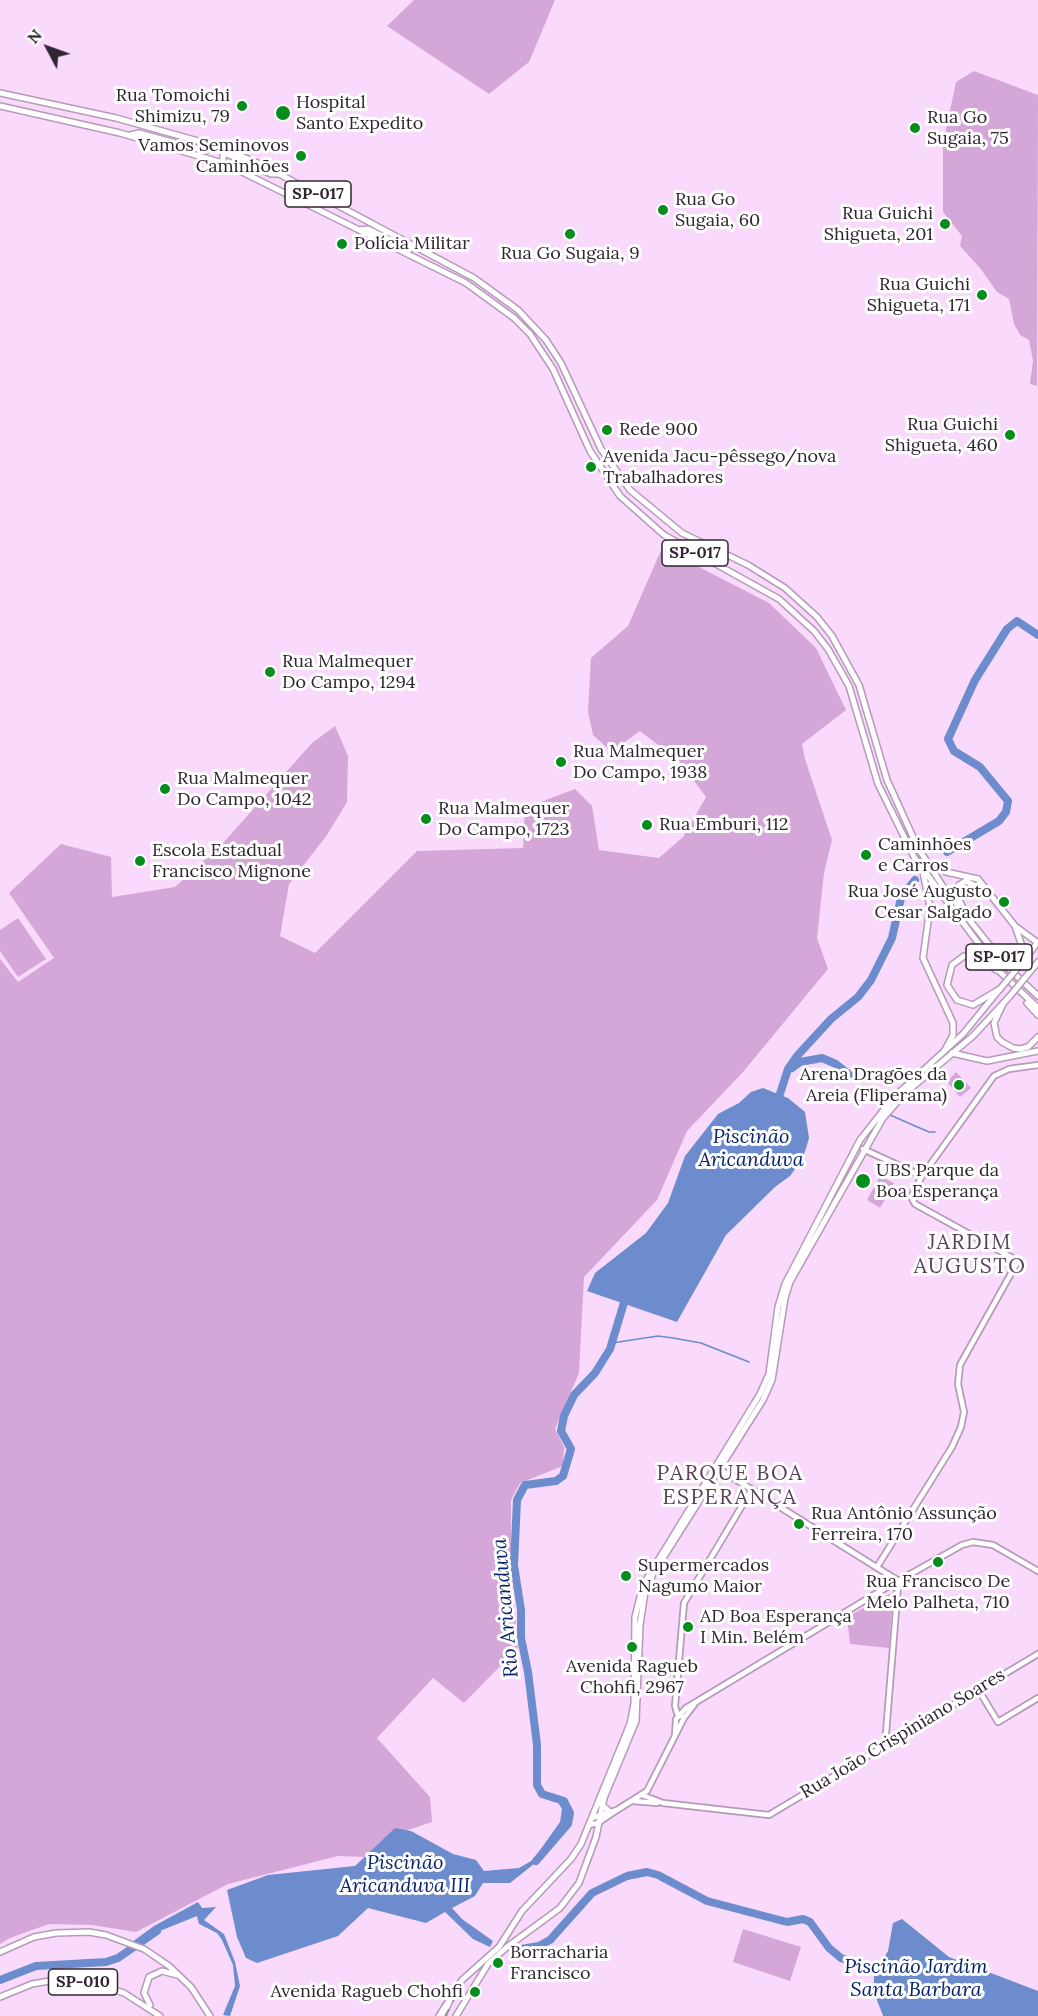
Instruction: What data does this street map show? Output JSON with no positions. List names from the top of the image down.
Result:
{
  "streets": {
    "main road": ["SP-017", "SP-010"],
    "street": ["Rua João Crispiniano Soares"]
  },
  "districts": ["JARDIM AUGUSTO", "PARQUE BOA ESPERANÇA"],
  "water": [
    "Piscinão Aricanduva",
    "Rio Aricanduva",
    "Piscinão Aricanduva III",
    "Piscinão Jardim Santa Barbara"
  ],
  "places": [
    "Rua Tomoichi Shimizu, 79",
    "Hospital Santo Expedito",
    "Rua Go Sugaia, 75",
    "Vamos Seminovos Caminhões",
    "Rua Go Sugaia, 60",
    "Rua Guichi Shigueta, 201",
    "Rua Go Sugaia, 9",
    "Polícia Militar",
    "Rua Guichi Shigueta, 171",
    "Rede 900",
    "Rua Guichi Shigueta, 460",
    "Avenida Jacu-pêssego/nova Trabalhadores",
    "Rua Malmequer Do Campo, 1294",
    "Rua Malmequer Do Campo, 1938",
    "Rua Malmequer Do Campo, 1042",
    "Rua Malmequer Do Campo, 1723",
    "Rua Emburi, 112",
    "Caminhões e Carros",
    "Escola Estadual Francisco Mignone",
    "Rua José Augusto Cesar Salgado",
    "Arena Dragões da Areia (Fliperama)",
    "UBS Parque da Boa Esperança",
    "Rua Antônio Assunção Ferreira, 170",
    "Rua Francisco De Melo Palheta, 710",
    "Supermercados Nagumo Maior",
    "AD Boa Esperança I Min. Belém",
    "Avenida Ragueb Chohfi, 2967",
    "Borracharia Francisco",
    "Avenida Ragueb Chohfi"
  ],
  "north": "top left"
}
